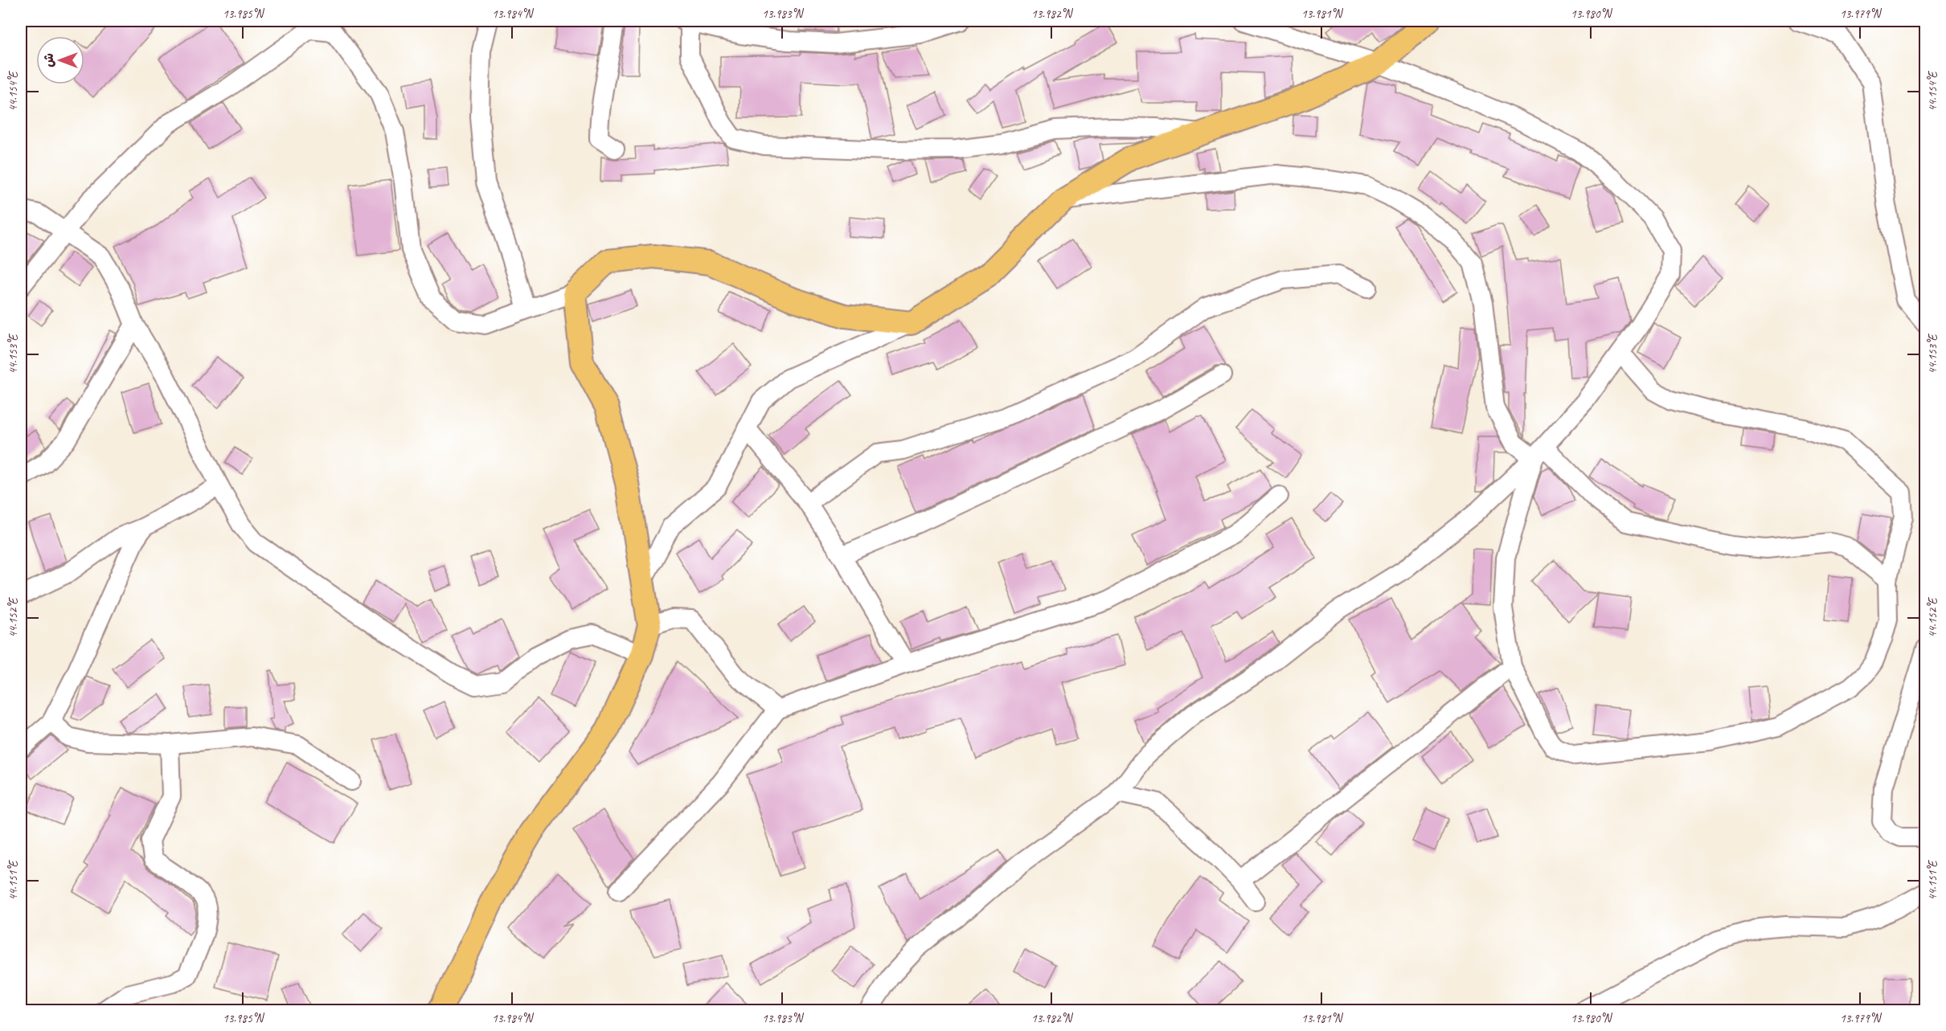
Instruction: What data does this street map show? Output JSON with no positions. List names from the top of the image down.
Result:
{
  "north": "left",
  "coordinates": [
    "13.985°N",
    "13.984°N",
    "13.983°N",
    "13.982°N",
    "13.981°N",
    "13.980°N",
    "13.979°N",
    "44.154°E",
    "44.153°E",
    "44.152°E",
    "44.151°E"
  ]
}
